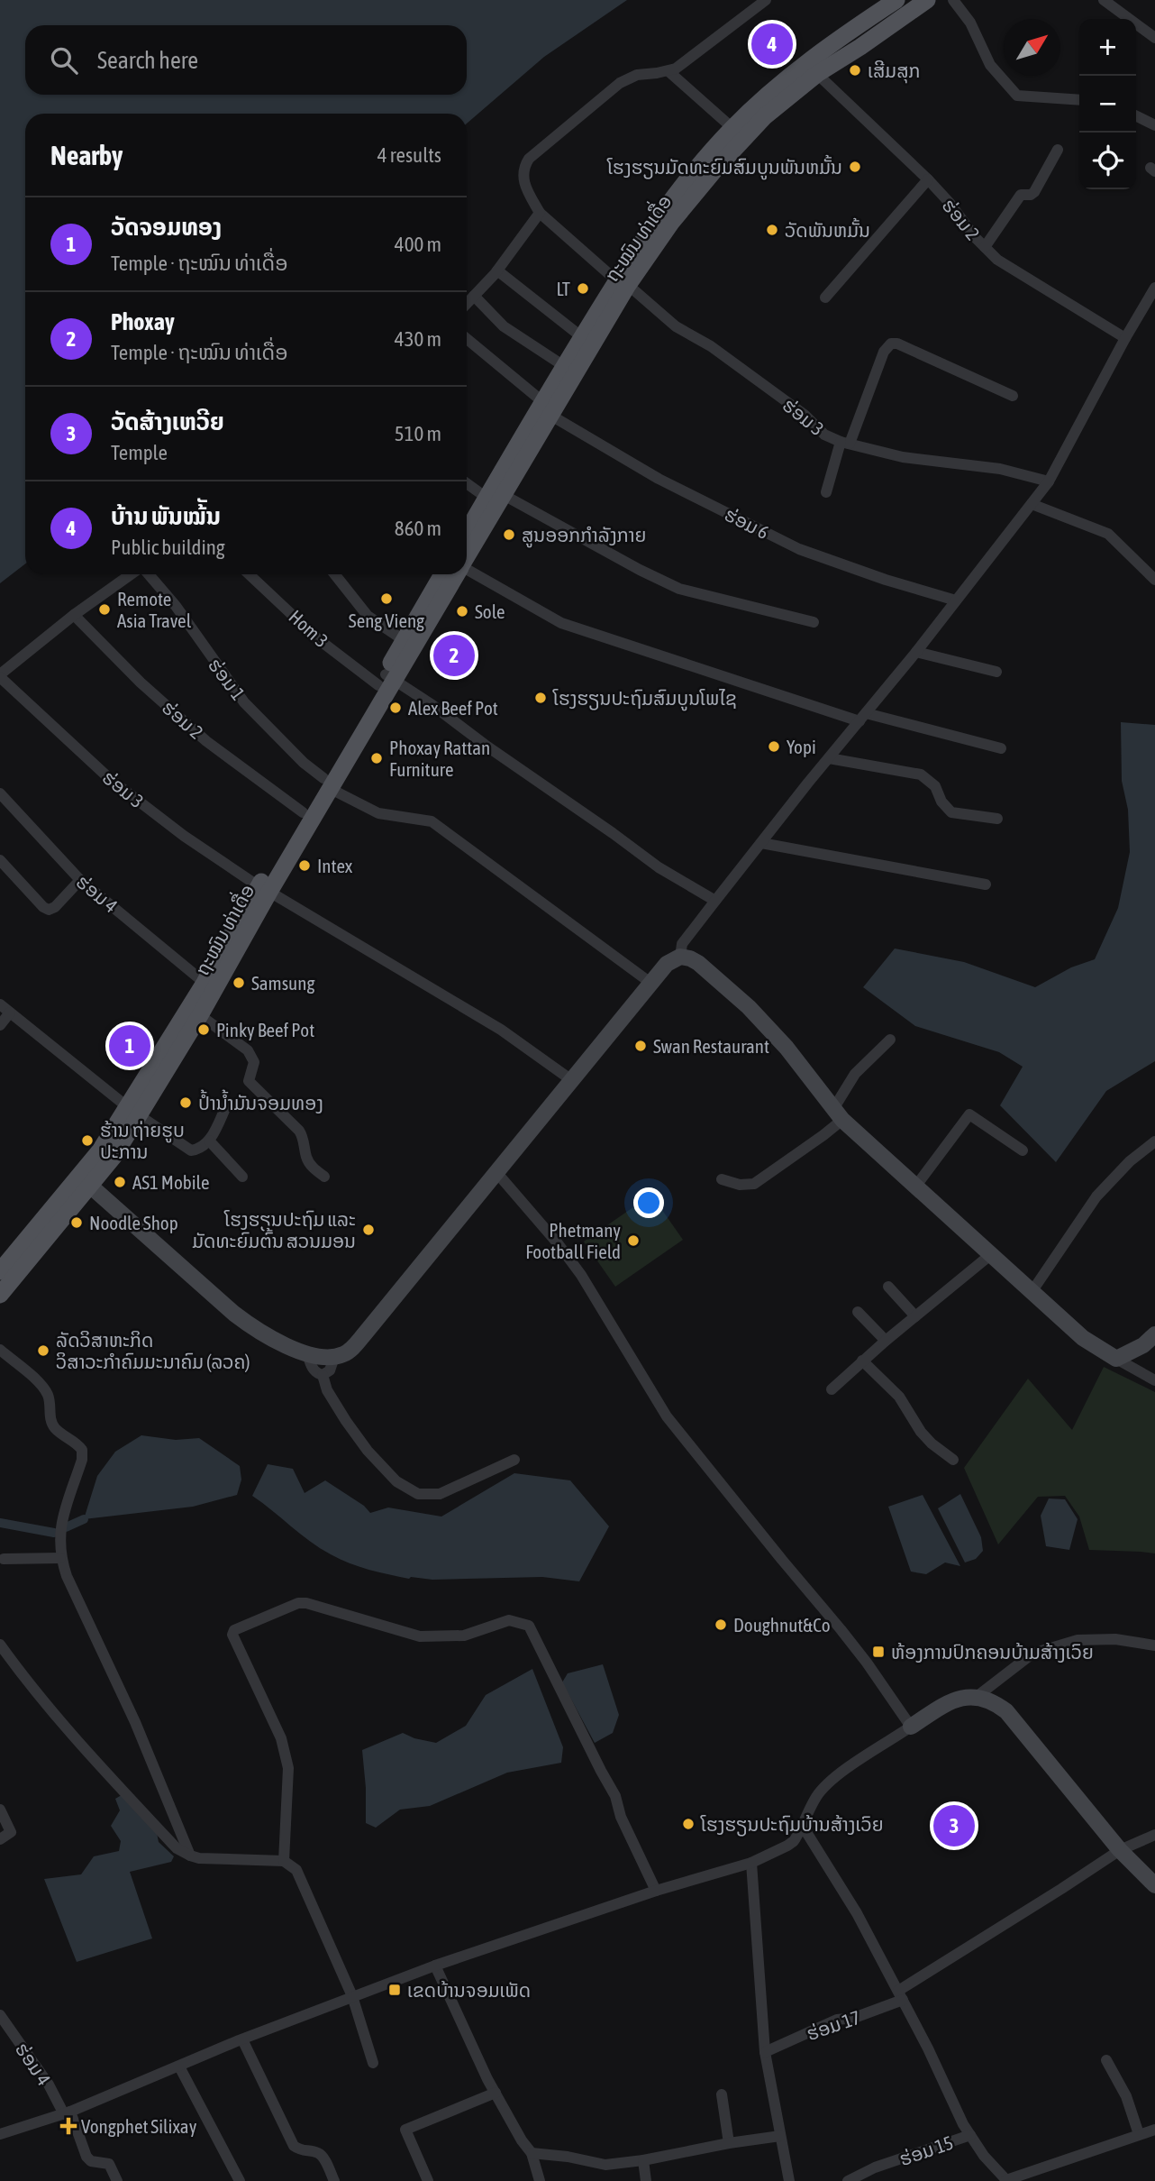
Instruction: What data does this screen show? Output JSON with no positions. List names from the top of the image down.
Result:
{
  "streets": {
    "main road": ["ຖະໝົນ ທ່າເດື່ອ"],
    "street": [
      "ຮ່ອມ 2",
      "ຮ່ອມ 3",
      "ຮ່ອມ 6",
      "Hom 3",
      "ຮ່ອມ 1",
      "ຮ່ອມ 4",
      "ຮ່ອມ 17",
      "ຮ່ອມ 15"
    ]
  },
  "crossings": [
    ["ຮ່ອມ 2", "ຖະໝົນ ທ່າເດື່ອ"],
    ["ຖະໝົນ ທ່າເດື່ອ", "ຮ່ອມ 3"],
    ["ຖະໝົນ ທ່າເດື່ອ", "ຮ່ອມ 6"],
    ["ຖະໝົນ ທ່າເດື່ອ", "Hom 3"],
    ["ຖະໝົນ ທ່າເດື່ອ", "ຮ່ອມ 1"],
    ["ຖະໝົນ ທ່າເດື່ອ", "ຮ່ອມ 4"]
  ],
  "places": {
    "other": [
      "ເສີມສຸກ",
      "ໂຮງຮຽນມັດທະຍົມສົມບູນພັນຫມັ້ນ",
      "ວັດພັນຫມັ້ນ",
      "LT",
      "ສູນອອກກຳລັງກາຍ",
      "Seng Vieng",
      "Remote Asia Travel",
      "Sole",
      "ໂຮງຮຽນປະຖົມສົມບູນໂພໄຊ",
      "Alex Beef Pot",
      "Yopi",
      "Phoxay Rattan Furniture",
      "Intex",
      "Samsung",
      "Pinky Beef Pot",
      "Swan Restaurant",
      "ປ້ຳນ້ຳມັນຈອມທອງ",
      "ຮ້ານ ຖ່າຍຮູບ ປະການ",
      "AS1 Mobile",
      "Noodle Shop",
      "ໂຮງຮຽນປະຖົມ ແລະ ມັດທະຍົມຕົ້ນ ສວນມອນ",
      "Phetmany Football Field",
      "ລັດວິສາຫະກິດ ວິສາວະກຳຄົມມະນາຄົມ (ລວຄ)",
      "Doughnut&Co",
      "ໂຮງຮຽນປະຖົມບ້ານສ້າງເວົຍ"
    ],
    "transit": ["ຫ້ອງການປົກຄອນບ້າມສ້າງເວົຍ", "ເຂດບ້ານຈອມເພັດ"],
    "health": ["Vongphet Silixay"]
  },
  "north": "top right",
  "page": {
    "map_buttons": ["+", "−"],
    "pins": [
      "4",
      "2",
      "1",
      "3"
    ],
    "search": "Search here",
    "heading": ["Nearby", "4 results"],
    "list": [
      {
        "mark": "1",
        "name": "ວັດຈອມທອງ",
        "note": "Temple · ຖະໝົນ ທ່າເດື່ອ",
        "value": "400 m"
      },
      {
        "mark": "2",
        "name": "Phoxay",
        "note": "Temple · ຖະໝົນ ທ່າເດື່ອ",
        "value": "430 m"
      },
      {
        "mark": "3",
        "name": "ວັດສ້າງເຫວີຍ",
        "note": "Temple",
        "value": "510 m"
      },
      {
        "mark": "4",
        "name": "ບ້ານ ພັນໝ້ັນ",
        "note": "Public building",
        "value": "860 m"
      }
    ]
  }
}
